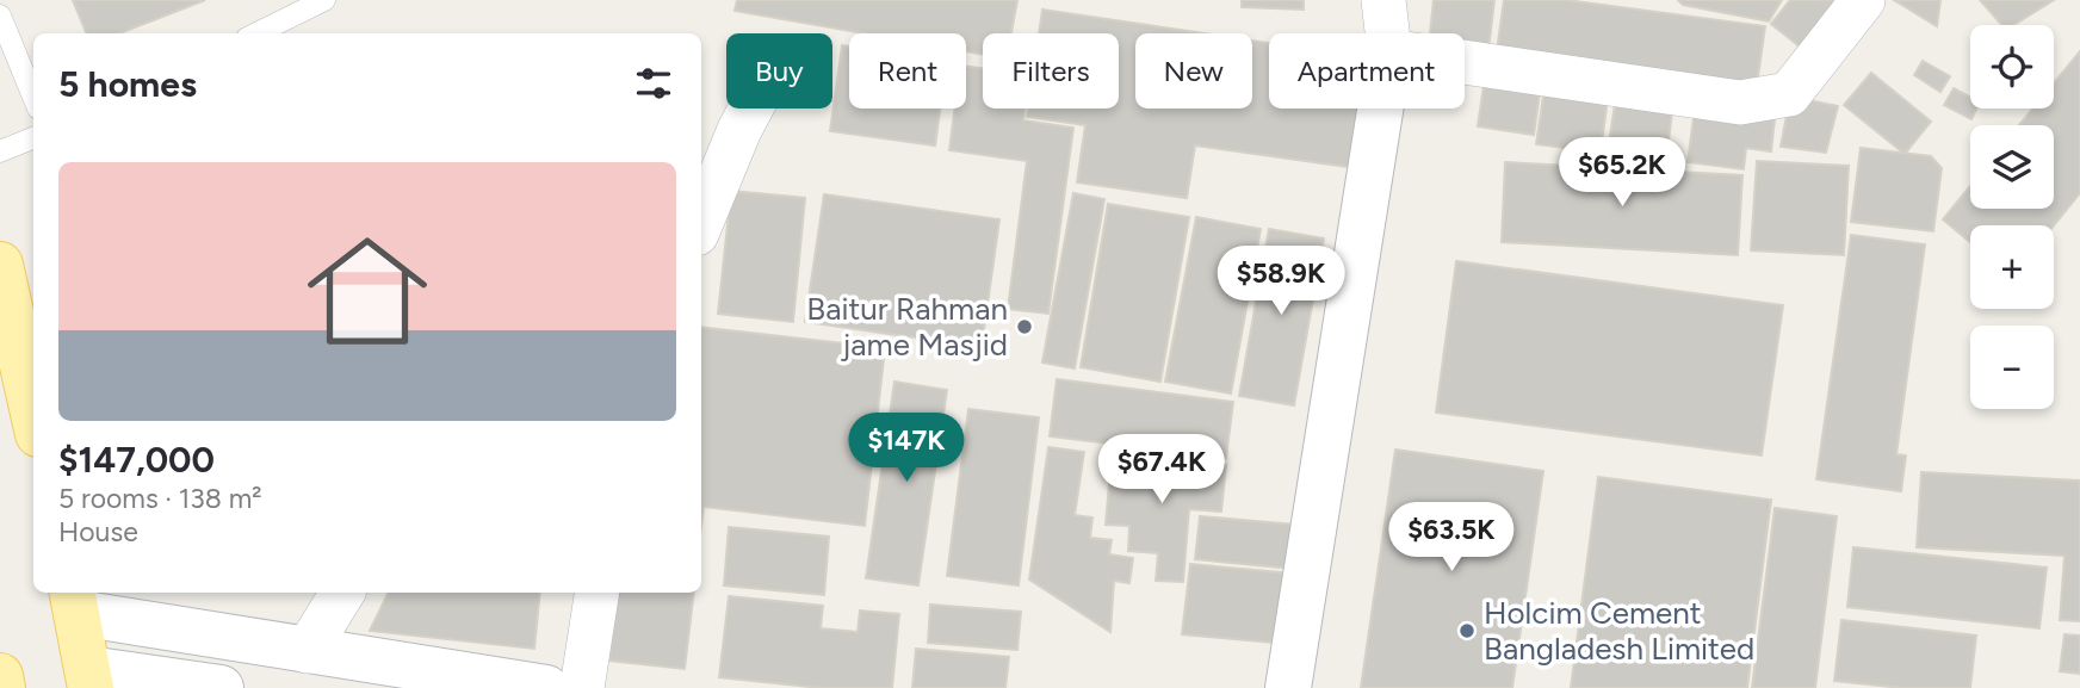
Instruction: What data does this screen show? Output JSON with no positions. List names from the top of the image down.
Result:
{
  "places": ["Baitur Rahman jame Masjid", "Holcim Cement Bangladesh Limited"],
  "page": {
    "map_buttons": ["+", "−"],
    "chip": [
      "Buy",
      "Rent",
      "Filters",
      "New",
      "Apartment"
    ],
    "heading": "5 homes",
    "list": [
      {
        "name": "$147,000",
        "note": "5 rooms · 138 m² · House"
      }
    ],
    "price": [
      "$65.2K",
      "$58.9K",
      "$147K",
      "$67.4K",
      "$63.5K"
    ]
  }
}
